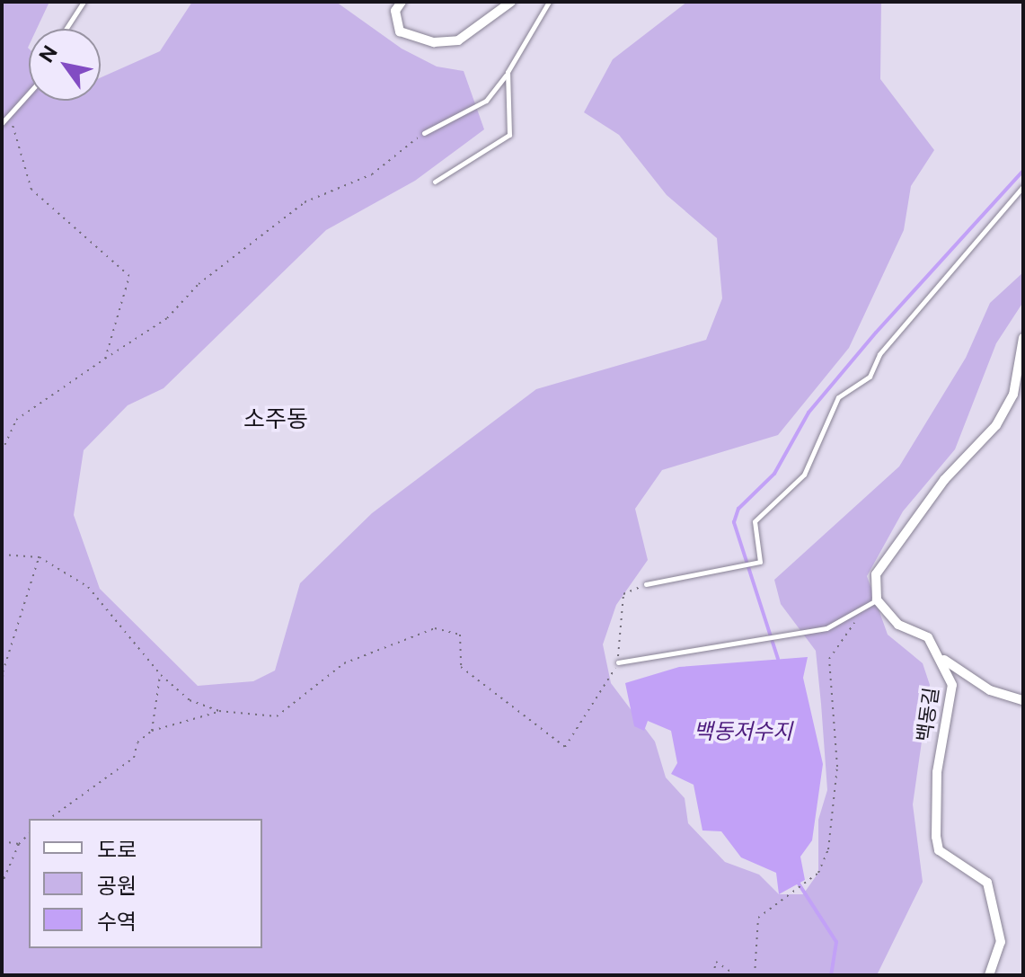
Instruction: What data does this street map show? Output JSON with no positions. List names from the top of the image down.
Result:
{
  "streets": {
    "street": ["백동길"]
  },
  "districts": ["소주동"],
  "water": ["백동저수지"],
  "legend": ["도로", "공원", "수역"],
  "north": "top left"
}
